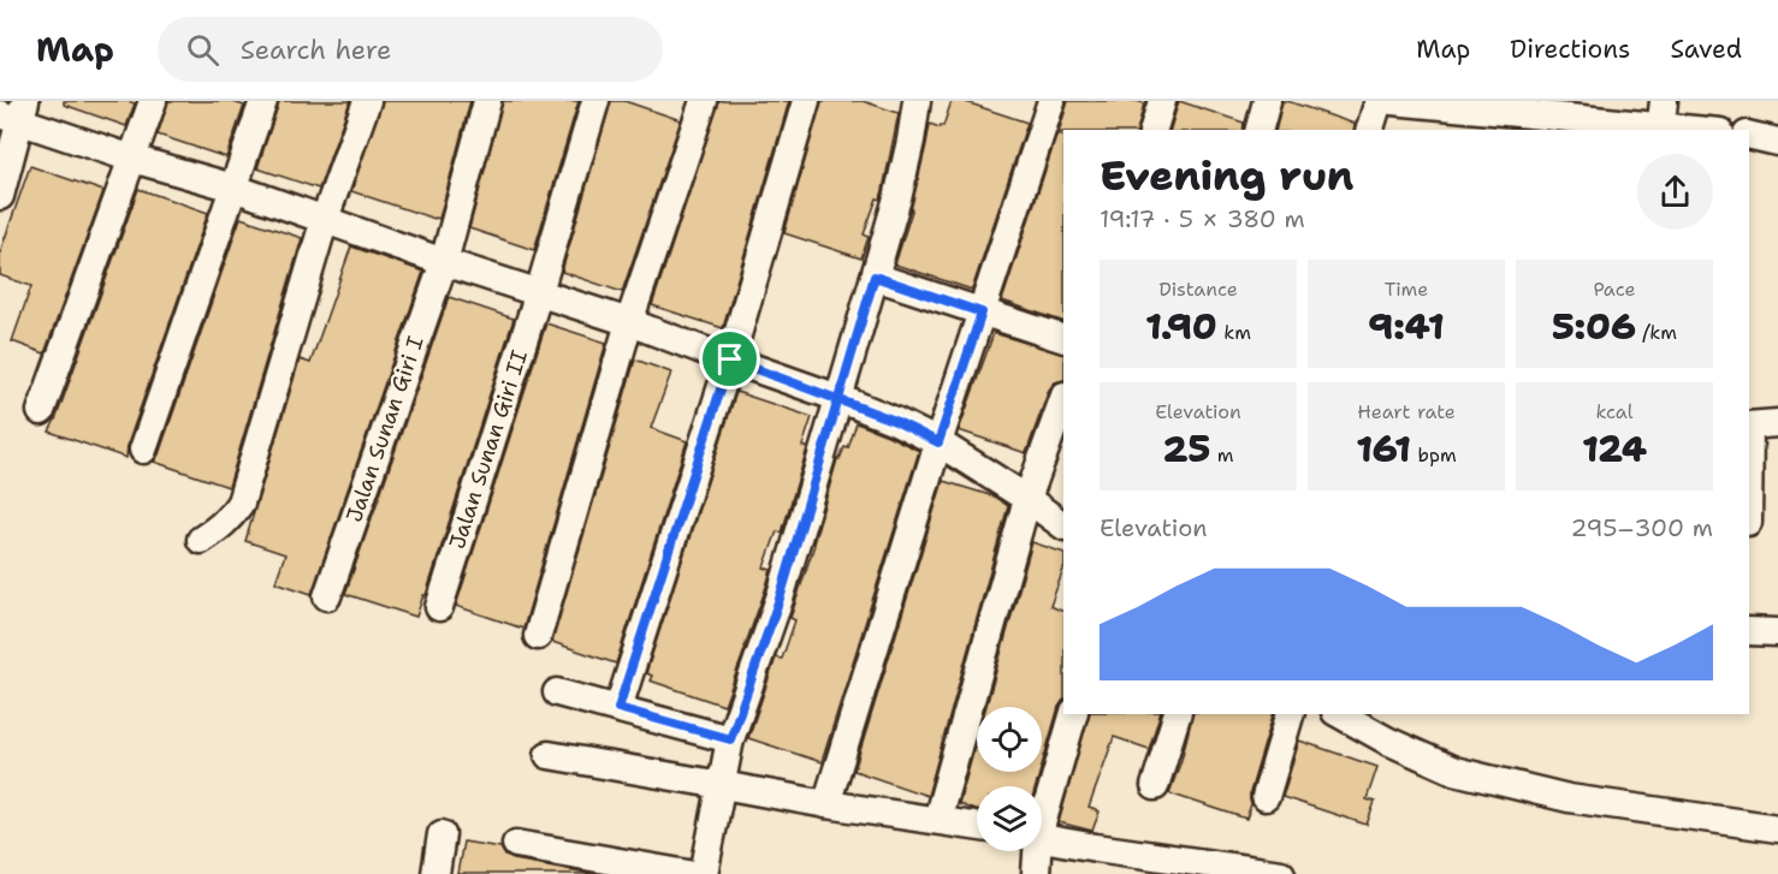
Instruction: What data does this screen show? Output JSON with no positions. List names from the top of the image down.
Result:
{
  "streets": {
    "street": ["Jalan Sunan Giri I", "Jalan Sunan Giri II"]
  },
  "page": {
    "header": "Map",
    "search": "Search here",
    "nav": ["Map", "Directions", "Saved"],
    "heading": ["Evening run", "19:17 · 5 × 380 m"],
    "stats": [
      ["Distance", "1.90 km"],
      ["Time", "9:41"],
      ["Pace", "5:06 /km"],
      ["Elevation", "25 m"],
      ["Heart rate", "161 bpm"],
      ["kcal", "124"]
    ],
    "chart": ["Elevation", "295–300 m"]
  }
}
